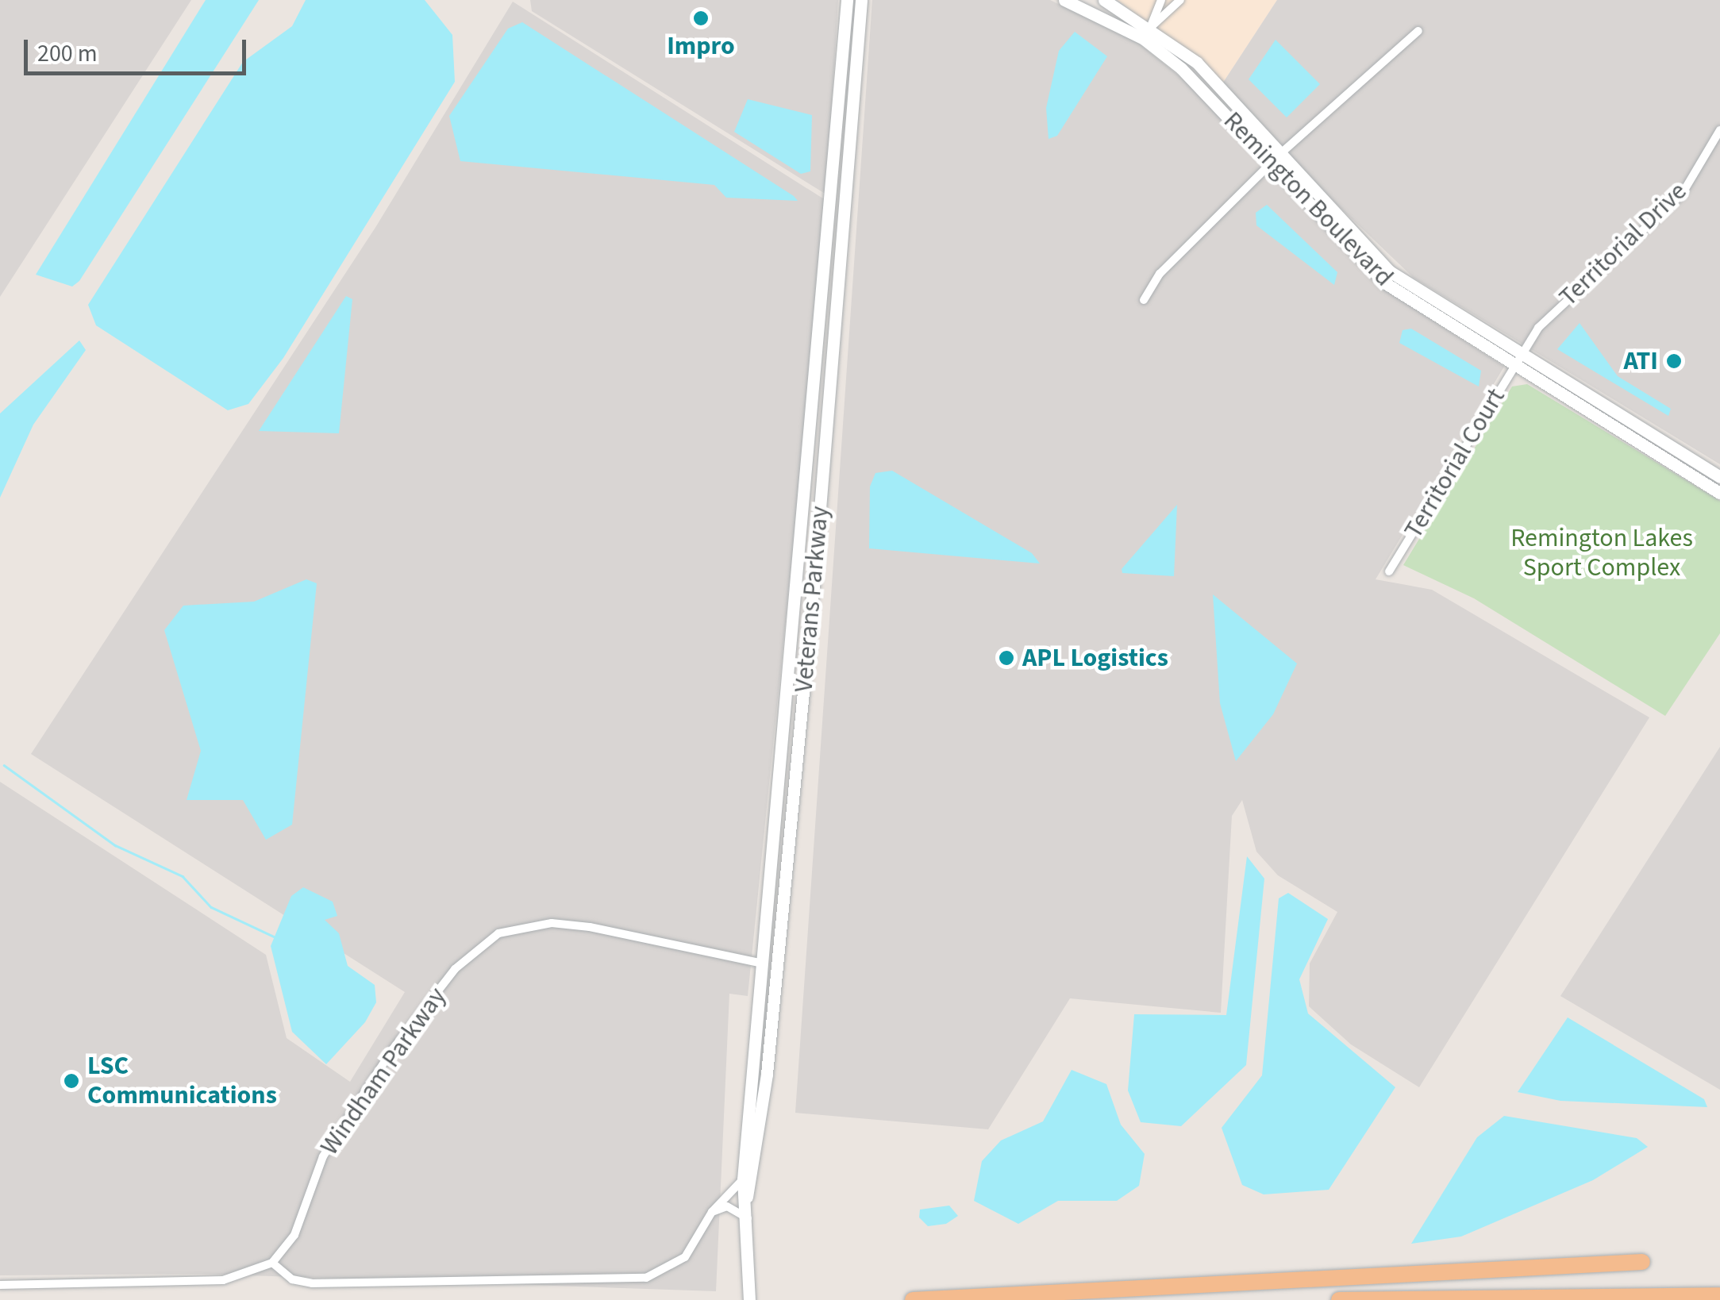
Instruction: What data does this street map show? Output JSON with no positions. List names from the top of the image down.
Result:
{
  "streets": {
    "main road": ["Remington Boulevard", "Veterans Parkway"],
    "street": ["Territorial Drive", "Territorial Court", "Windham Parkway"]
  },
  "crossings": [
    ["Remington Boulevard", "Territorial Drive"],
    ["Remington Boulevard", "Territorial Court"],
    ["Territorial Drive", "Territorial Court"],
    ["Veterans Parkway", "Windham Parkway"]
  ],
  "parks": ["Remington Lakes Sport Complex"],
  "places": [
    "Impro",
    "ATI",
    "APL Logistics",
    "LSC Communications"
  ],
  "scale_bar": "200 m"
}
